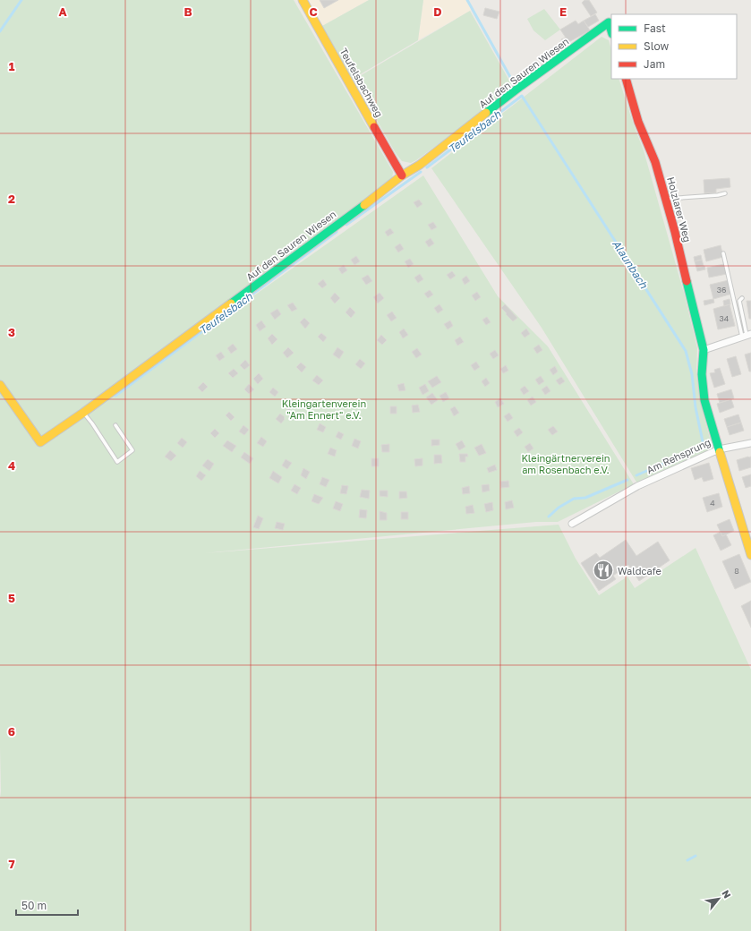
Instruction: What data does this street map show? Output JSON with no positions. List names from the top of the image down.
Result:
{
  "streets": {
    "street": [
      "Auf den Sauren Wiesen",
      "Teufelsbachweg",
      "Holzlarer Weg",
      "Am Rehsprung"
    ]
  },
  "crossings": [
    ["Auf den Sauren Wiesen", "Teufelsbachweg"],
    ["Holzlarer Weg", "Am Rehsprung"]
  ],
  "water": ["Teufelsbach", "Alaunbach"],
  "parks": ["Kleingartenverein \"Am Ennert\" e.V.", "Kleingärtnerverein am Rosenbach e.V."],
  "places": {
    "restaurant": ["Waldcafe"]
  },
  "house_numbers": [
    "36",
    "34",
    "4",
    "8"
  ],
  "legend": ["Fast", "Slow", "Jam"],
  "scale_bar": "50 m",
  "north": "top right",
  "grid": {
    "columns": [
      "A",
      "B",
      "C",
      "D",
      "E"
    ],
    "rows": [
      "1",
      "2",
      "3",
      "4",
      "5",
      "6",
      "7"
    ]
  }
}
